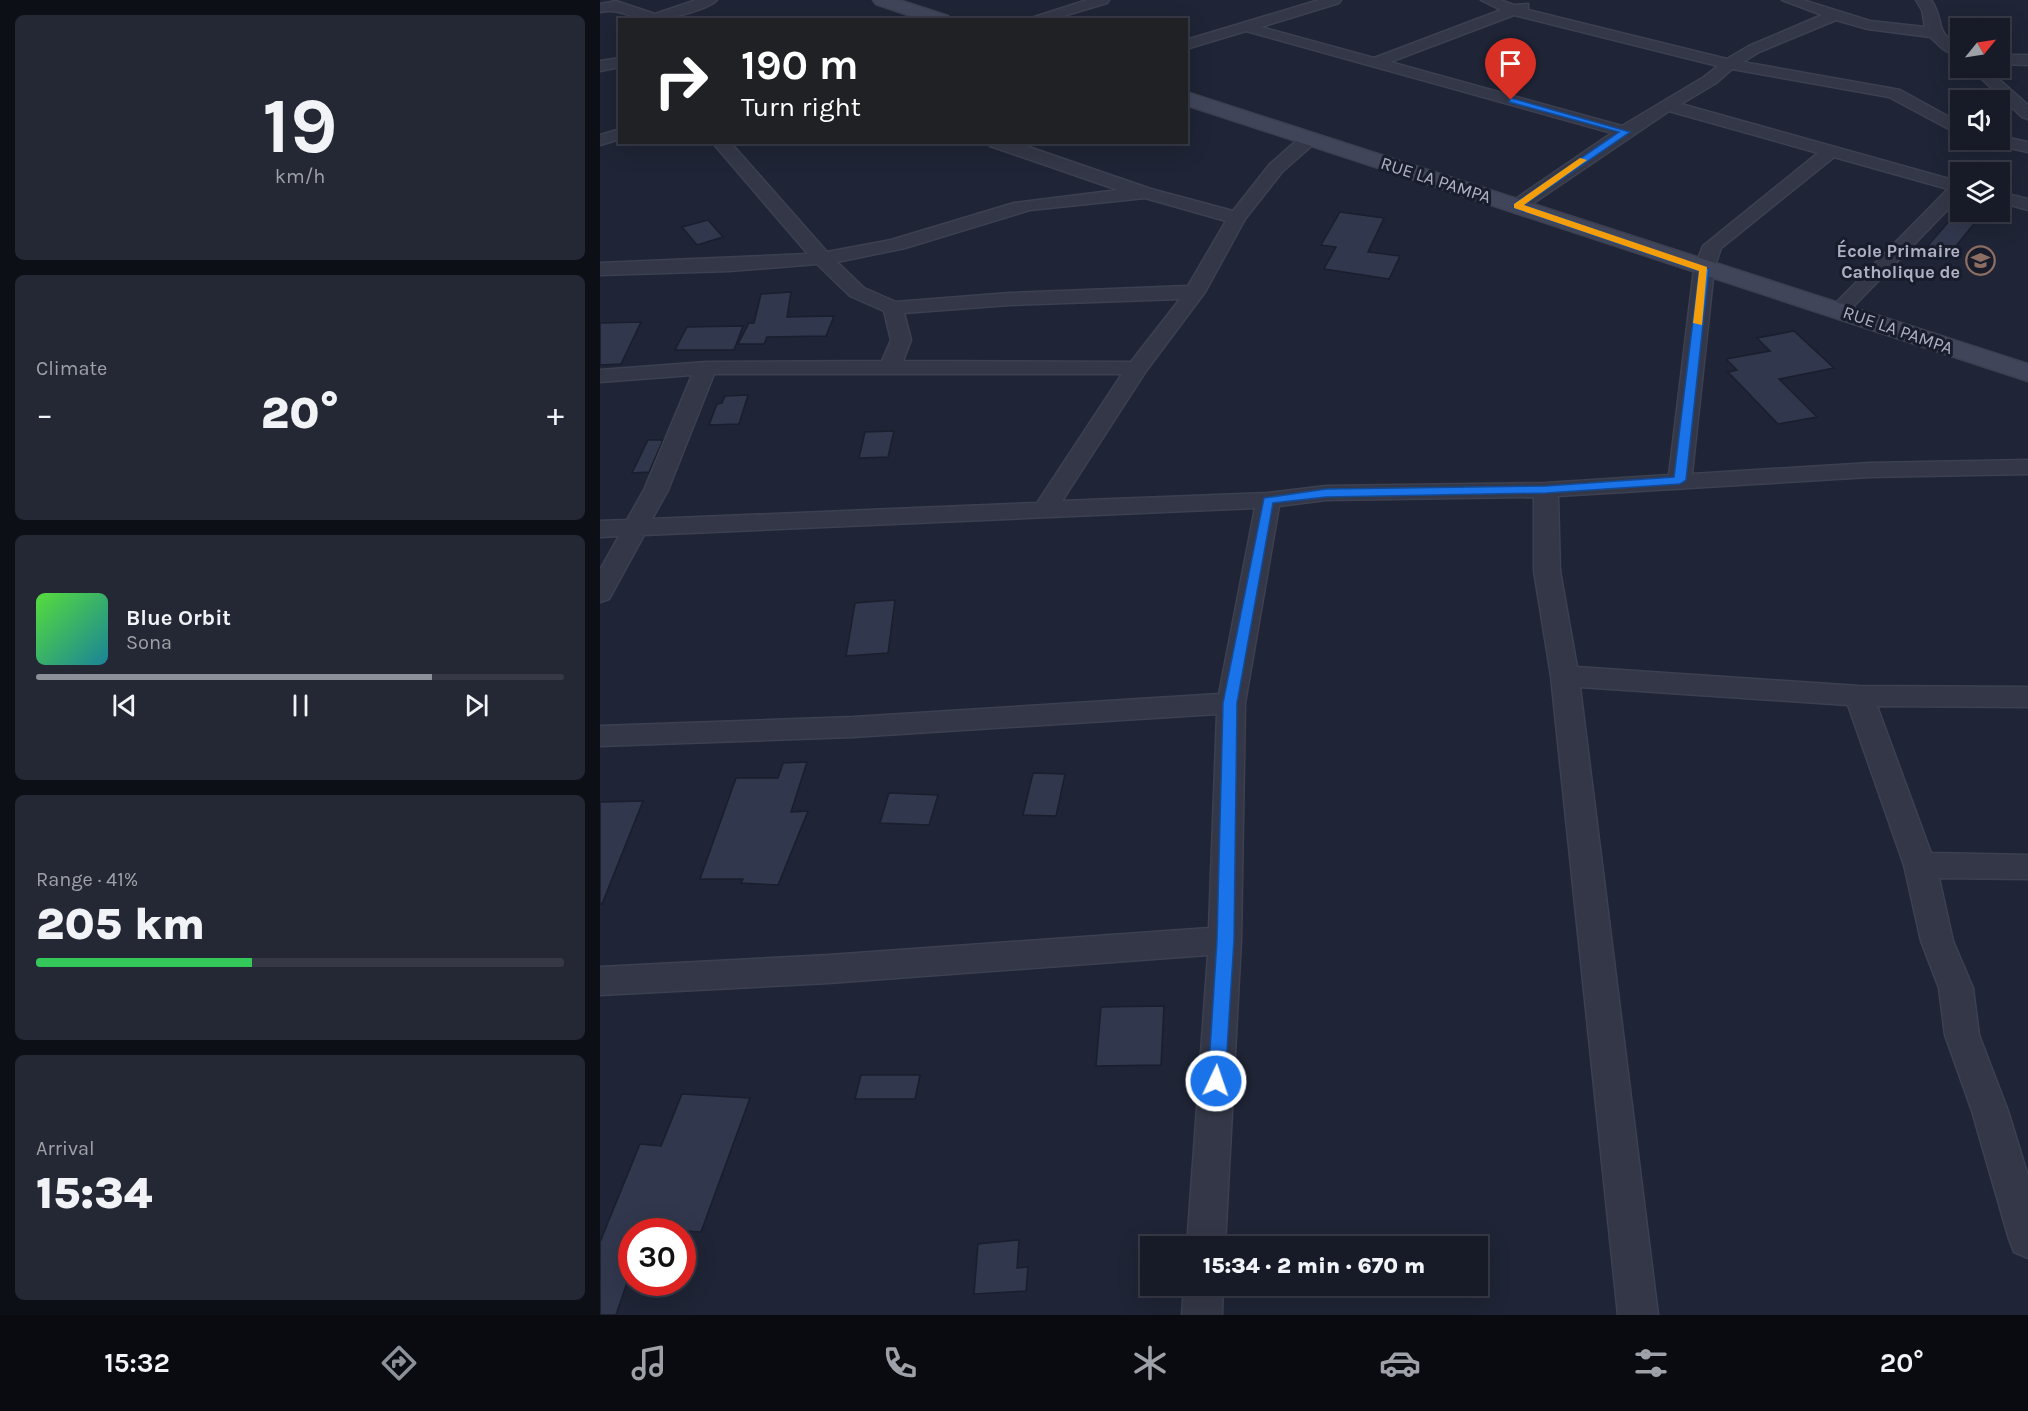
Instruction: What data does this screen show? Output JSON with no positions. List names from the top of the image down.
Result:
{
  "streets": {
    "street": ["RUE LA PAMPA"]
  },
  "places": {
    "school or university": ["École Primaire Catholique de"]
  },
  "north": "top right",
  "page": {
    "tile": [
      ["19", "km/h"],
      "Climate",
      ["Range · 41%", "205 km"],
      ["Arrival", "15:34"]
    ],
    "turn": ["190 m", "Turn right"],
    "heat": ["−", "20°", "+"],
    "song": ["Blue Orbit", "Sona"],
    "limit": "30",
    "trip": "15:34 · 2 min · 670 m",
    "tabs": ["15:32", "20°"]
  }
}
